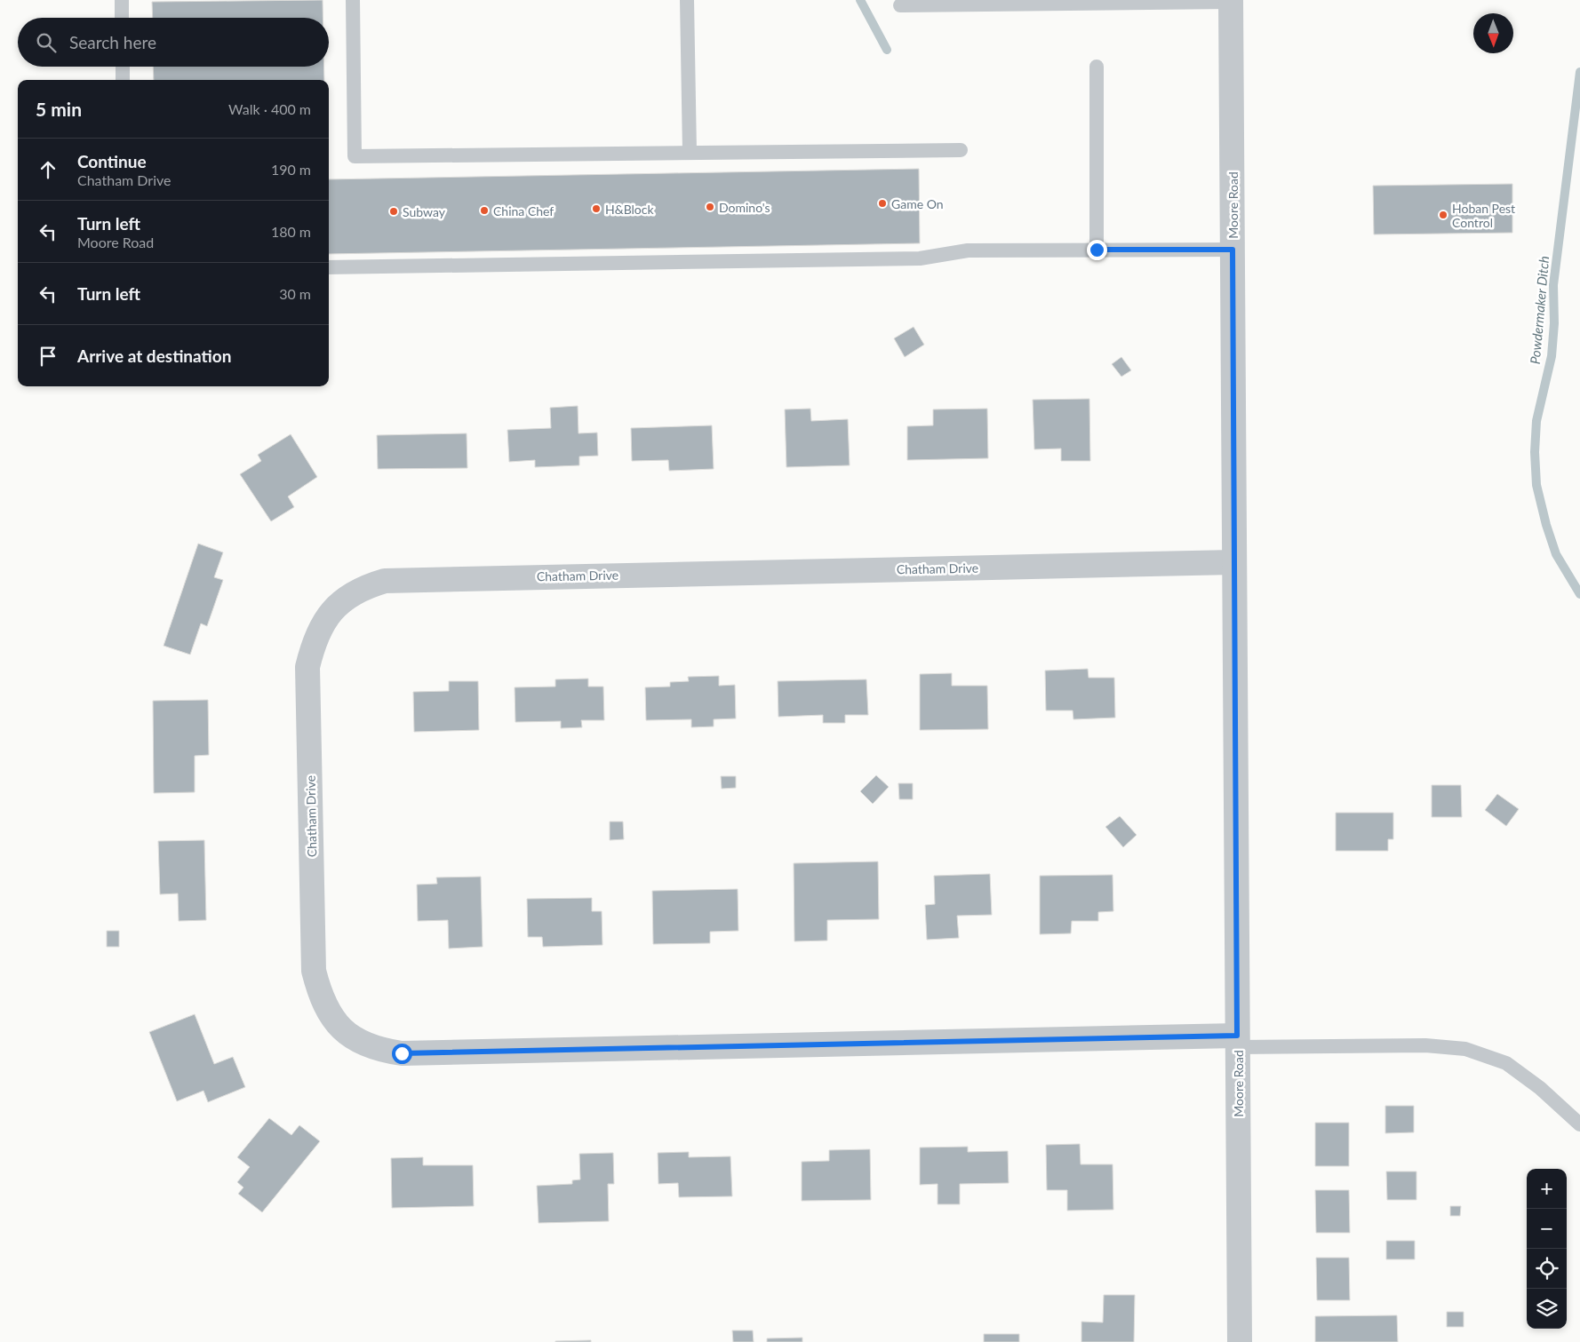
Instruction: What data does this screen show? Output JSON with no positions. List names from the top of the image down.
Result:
{
  "streets": {
    "street": ["Moore Road", "Chatham Drive"]
  },
  "crossings": [
    ["Moore Road", "Chatham Drive"]
  ],
  "water": ["Powdermaker Ditch"],
  "places": [
    "Game On",
    "Domino's",
    "H&Block",
    "China Chef",
    "Subway",
    "Hoban Pest Control"
  ],
  "north": "bottom",
  "page": {
    "search": "Search here",
    "heading": ["5 min", "Walk · 400 m"],
    "list": [
      ["Continue", "Chatham Drive", "190 m"],
      ["Turn left", "Moore Road", "180 m"],
      ["Turn left", "30 m"],
      "Arrive at destination"
    ],
    "map_buttons": ["+", "−"]
  }
}
